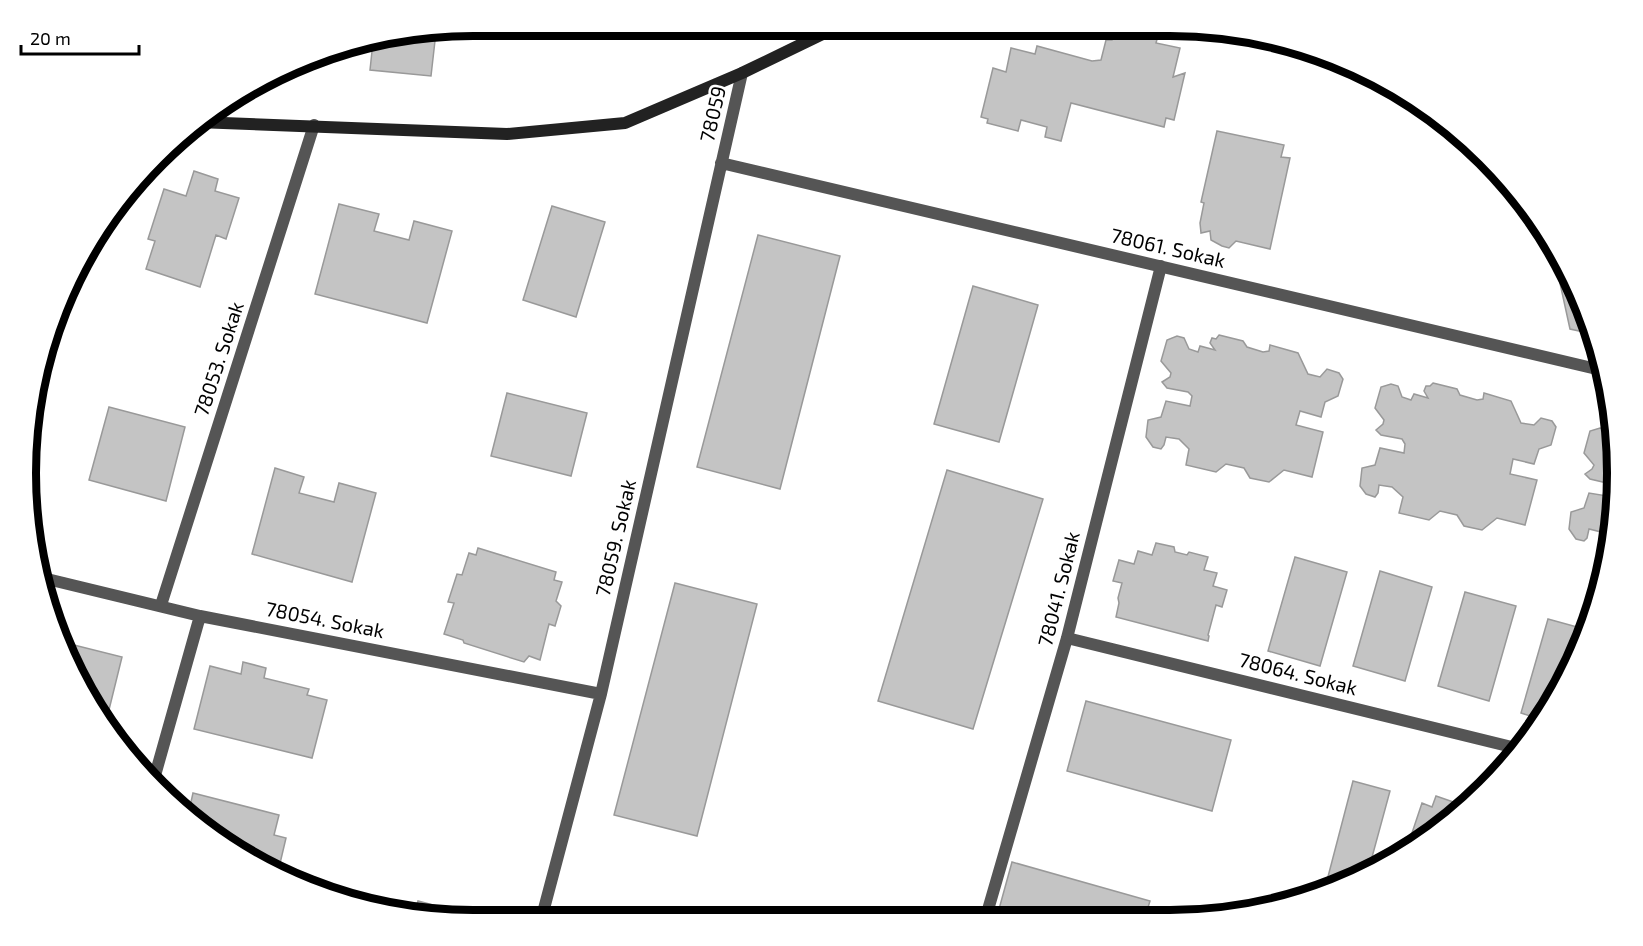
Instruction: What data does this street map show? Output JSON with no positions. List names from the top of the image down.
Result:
{
  "streets": {
    "street": [
      "78059",
      "78061. Sokak",
      "78053. Sokak",
      "78059. Sokak",
      "78041. Sokak",
      "78054. Sokak",
      "78064. Sokak"
    ]
  },
  "crossings": [
    ["78059", "78061. Sokak"],
    ["78059", "78059. Sokak"],
    ["78061. Sokak", "78059. Sokak"],
    ["78061. Sokak", "78041. Sokak"],
    ["78053. Sokak", "78054. Sokak"],
    ["78059. Sokak", "78054. Sokak"],
    ["78041. Sokak", "78064. Sokak"]
  ],
  "scale_bar": "20 m"
}
